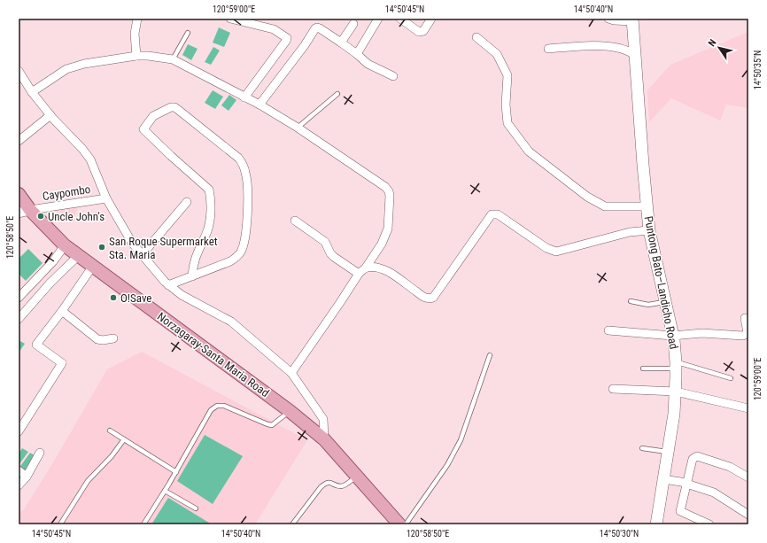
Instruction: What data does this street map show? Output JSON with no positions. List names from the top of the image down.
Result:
{
  "streets": {
    "main road": ["Puntong Bato–Landicho Road", "Norzagaray-Santa Maria Road"],
    "street": ["Caypombo"]
  },
  "crossings": [
    ["Caypombo", "Norzagaray-Santa Maria Road"]
  ],
  "places": ["Uncle John's", "San Roque Supermarket Sta. Maria", "O!Save"],
  "north": "top left",
  "coordinates": [
    "120°59'00\"E",
    "14°50'45\"N",
    "14°50'40\"N",
    "14°50'35\"N",
    "120°58'50\"E",
    "14°50'30\"N"
  ]
}
